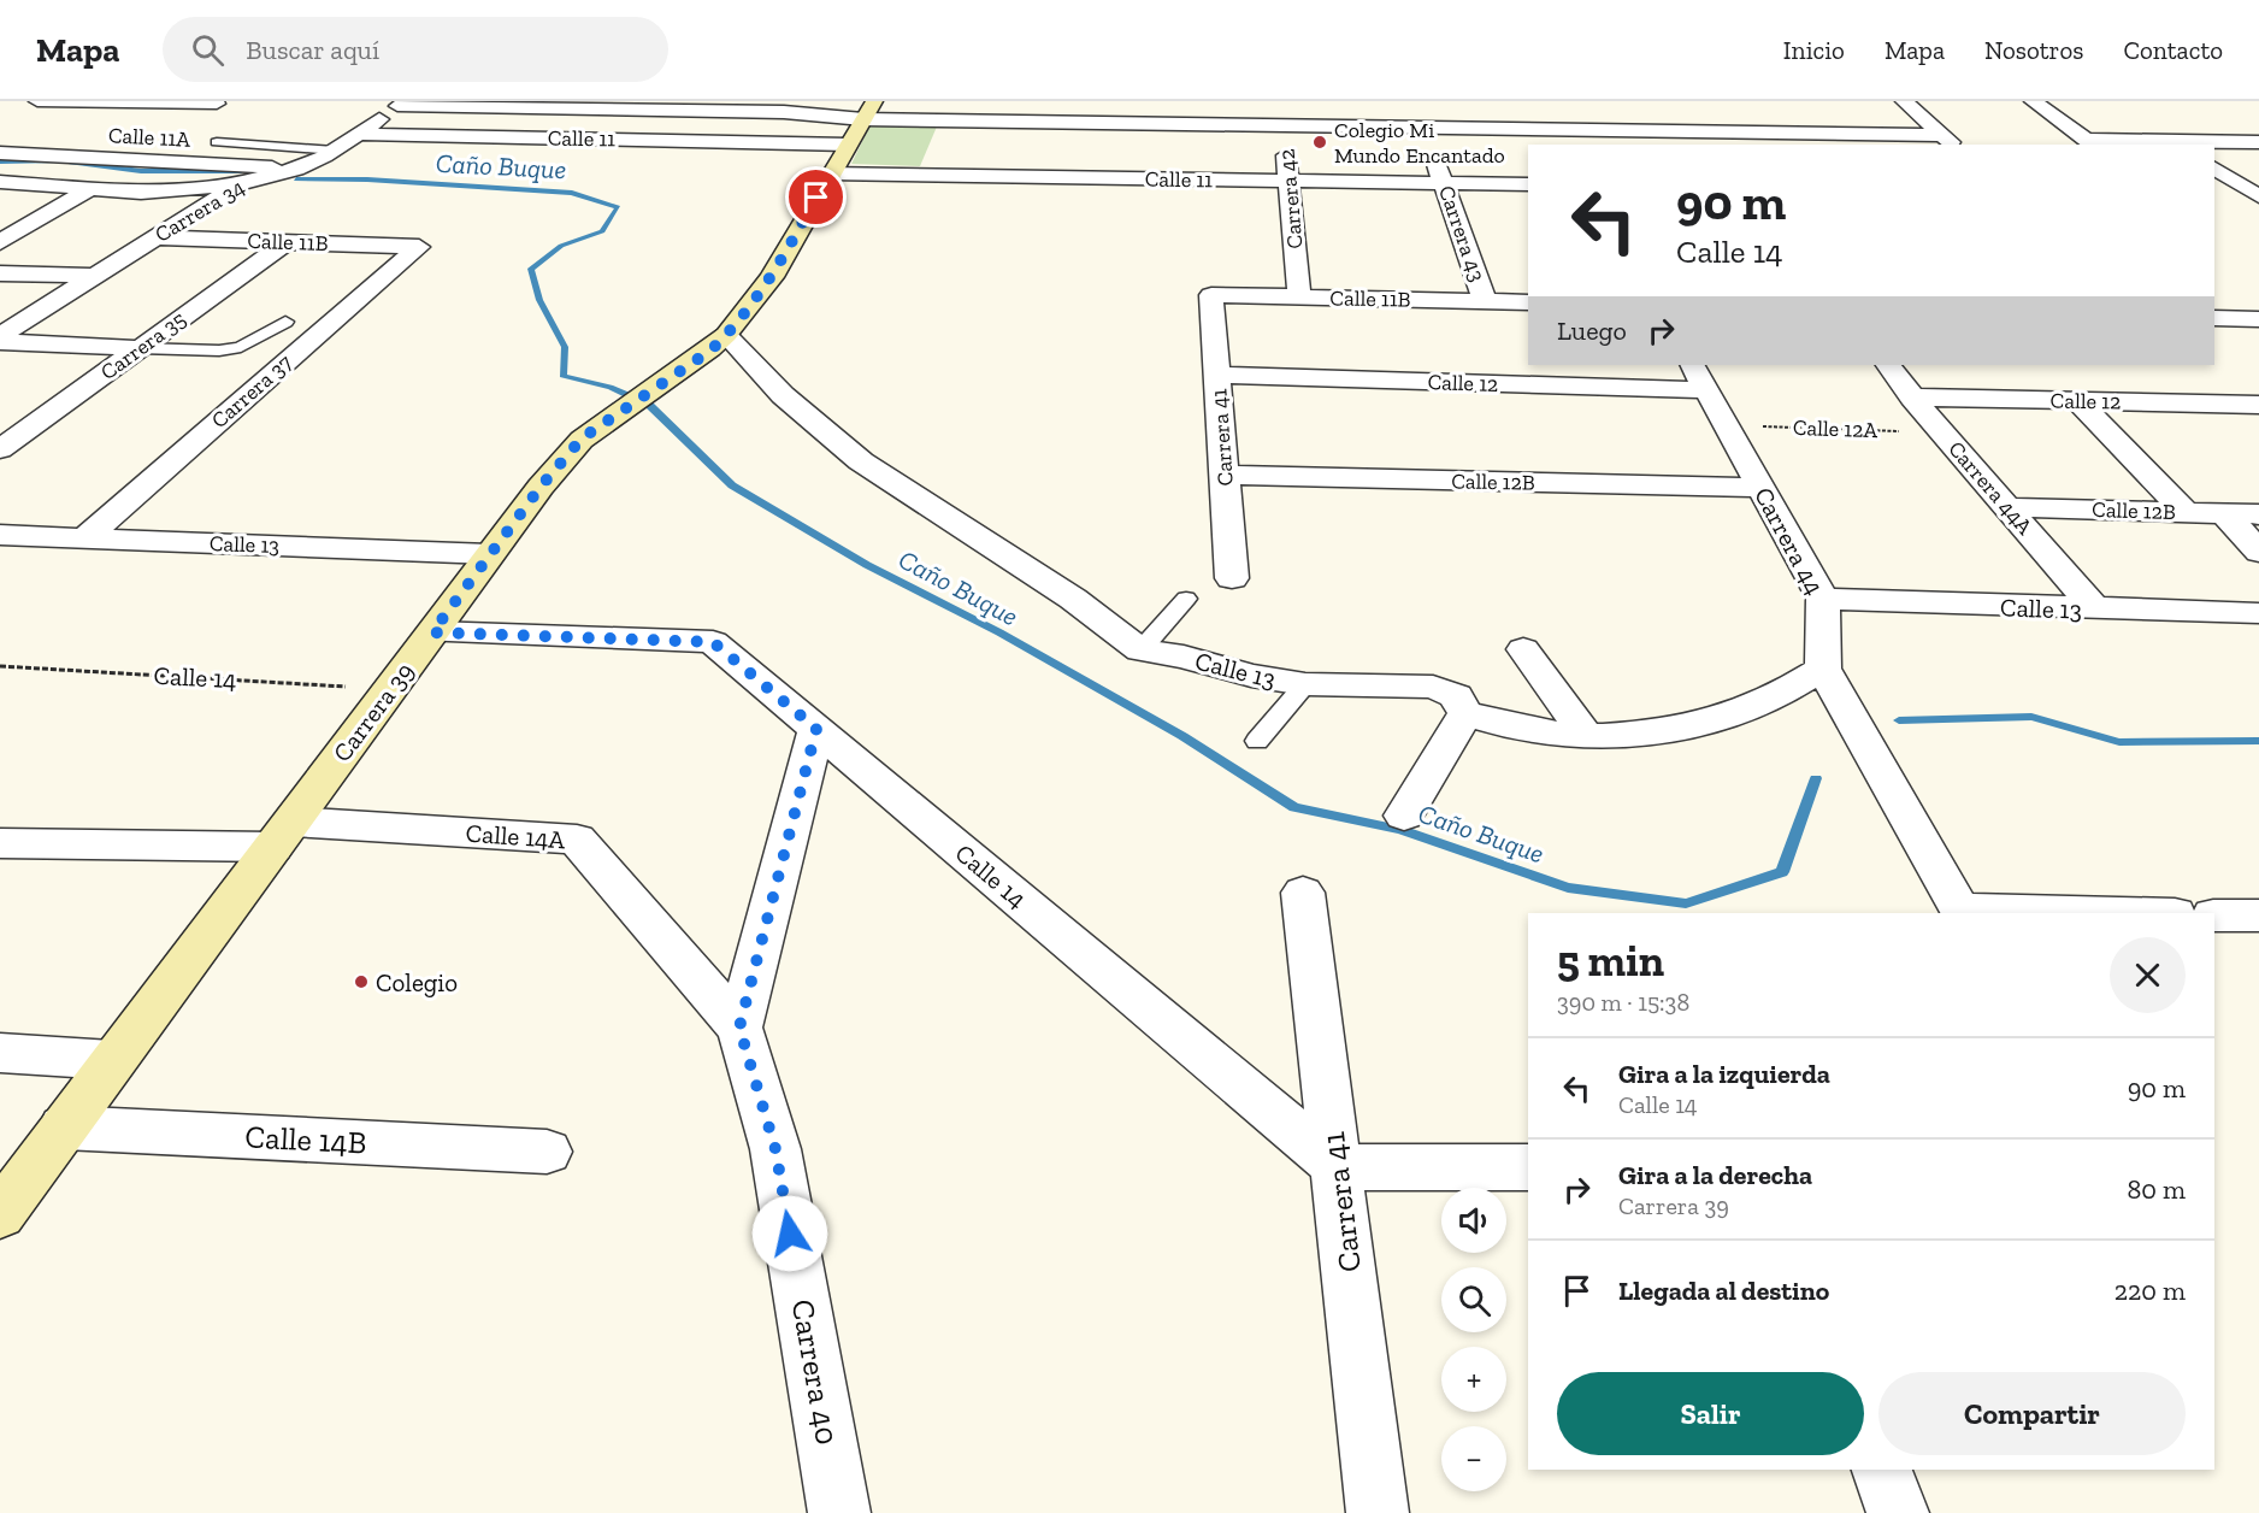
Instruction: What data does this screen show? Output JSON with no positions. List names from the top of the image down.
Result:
{
  "streets": {
    "street": [
      "Calle 11A",
      "Calle 11",
      "Carrera 42",
      "Carrera 34",
      "Carrera 43",
      "Calle 11B",
      "Carrera 35",
      "Calle 12",
      "Carrera 37",
      "Carrera 41",
      "Calle 12B",
      "Carrera 44A",
      "Carrera 44",
      "Calle 13",
      "Calle 14",
      "Carrera 39",
      "Calle 14A",
      "Calle 14B",
      "Carrera 40"
    ],
    "path": ["Calle 12A"]
  },
  "crossings": [
    ["Calle 11A", "Carrera 34"],
    ["Calle 11", "Carrera 42"],
    ["Calle 11", "Carrera 34"],
    ["Calle 11", "Carrera 43"],
    ["Calle 11", "Carrera 39"],
    ["Carrera 42", "Calle 11B"],
    ["Carrera 34", "Calle 11B"],
    ["Carrera 43", "Calle 11B"],
    ["Calle 11B", "Carrera 35"],
    ["Calle 11B", "Carrera 37"],
    ["Calle 11B", "Carrera 41"],
    ["Calle 12", "Carrera 41"],
    ["Calle 12", "Carrera 44A"],
    ["Calle 12", "Carrera 44"],
    ["Carrera 37", "Calle 13"],
    ["Calle 12A", "Carrera 44A"],
    ["Calle 12A", "Carrera 44"],
    ["Carrera 41", "Calle 12B"],
    ["Carrera 41", "Calle 14"],
    ["Calle 12B", "Carrera 44A"],
    ["Calle 12B", "Carrera 44"],
    ["Carrera 44A", "Calle 13"],
    ["Carrera 44", "Calle 13"],
    ["Calle 13", "Carrera 39"],
    ["Calle 14", "Carrera 39"],
    ["Carrera 39", "Calle 14A"],
    ["Carrera 39", "Calle 14B"],
    ["Calle 14A", "Carrera 40"]
  ],
  "water": ["Caño Buque"],
  "places": ["Colegio Mi Mundo Encantado", "Colegio"],
  "page": {
    "header": "Mapa",
    "search": "Buscar aquí",
    "nav": [
      "Inicio",
      "Mapa",
      "Nosotros",
      "Contacto"
    ],
    "turn": ["90 m", "Calle 14"],
    "then": "Luego",
    "heading": ["5 min", "390 m · 15:38"],
    "list": [
      {
        "name": "Gira a la izquierda",
        "note": "Calle 14",
        "value": "90 m"
      },
      {
        "name": "Gira a la derecha",
        "note": "Carrera 39",
        "value": "80 m"
      },
      {
        "name": "Llegada al destino",
        "value": "220 m"
      }
    ],
    "map_buttons": ["+", "−"],
    "buttons": ["Salir", "Compartir"]
  }
}
